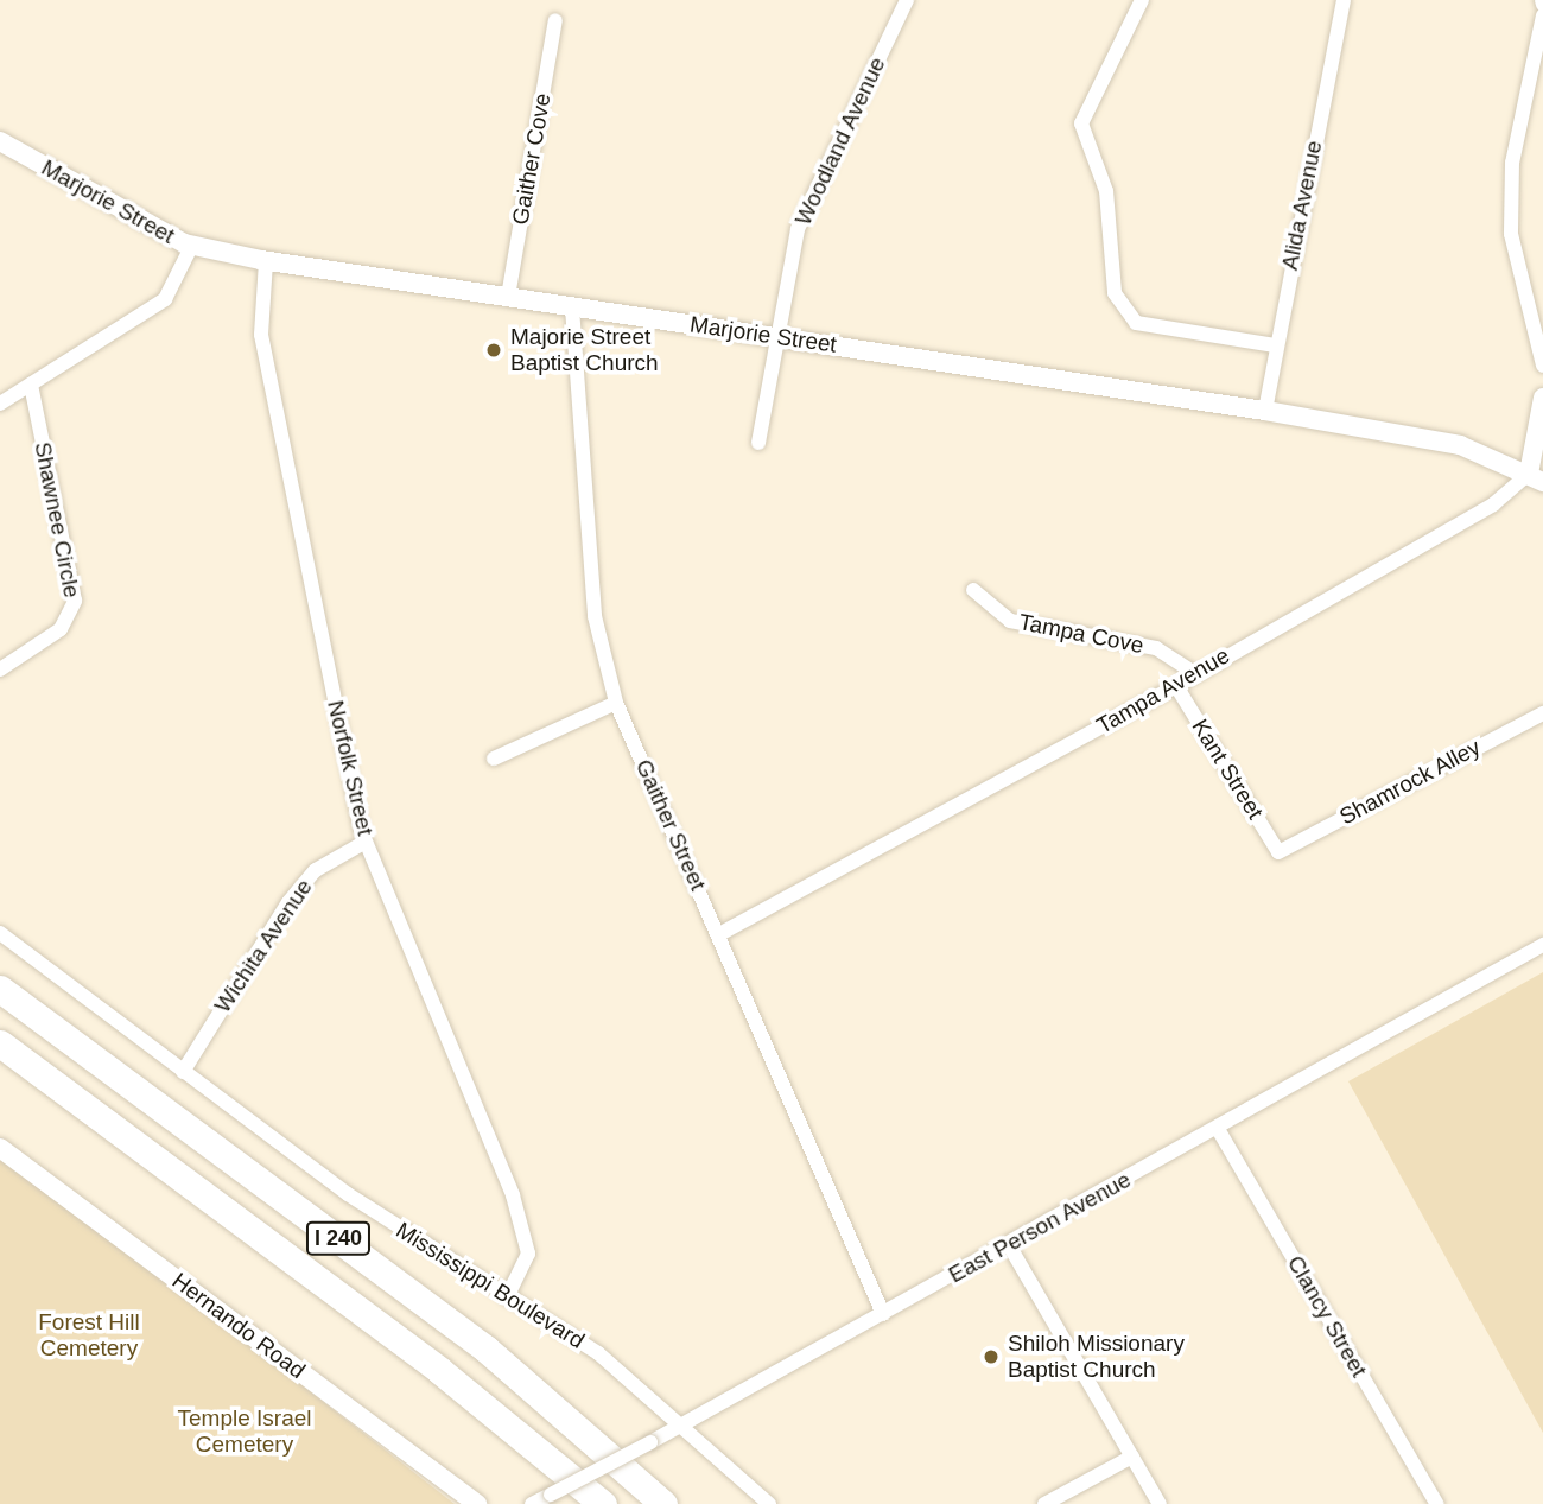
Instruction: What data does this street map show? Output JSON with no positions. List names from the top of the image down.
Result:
{
  "streets": {
    "highway": ["I 240"],
    "street": [
      "Woodland Avenue",
      "Gaither Cove",
      "Marjorie Street",
      "Alida Avenue",
      "Shawnee Circle",
      "Tampa Cove",
      "Tampa Avenue",
      "Norfolk Street",
      "Kant Street",
      "Shamrock Alley",
      "Gaither Street",
      "Wichita Avenue",
      "East Person Avenue",
      "Mississippi Boulevard",
      "Clancy Street",
      "Hernando Road"
    ]
  },
  "crossings": [
    ["Woodland Avenue", "Marjorie Street"],
    ["Gaither Cove", "Marjorie Street"],
    ["Marjorie Street", "Alida Avenue"],
    ["Marjorie Street", "Tampa Avenue"],
    ["Marjorie Street", "Norfolk Street"],
    ["Marjorie Street", "Gaither Street"],
    ["Tampa Cove", "Tampa Avenue"],
    ["Tampa Avenue", "Kant Street"],
    ["Tampa Avenue", "Gaither Street"],
    ["Norfolk Street", "Wichita Avenue"],
    ["Norfolk Street", "Mississippi Boulevard"],
    ["Kant Street", "Shamrock Alley"],
    ["Gaither Street", "East Person Avenue"],
    ["Wichita Avenue", "Mississippi Boulevard"],
    ["East Person Avenue", "Mississippi Boulevard"],
    ["East Person Avenue", "Clancy Street"]
  ],
  "parks": ["Forest Hill Cemetery", "Temple Israel Cemetery"],
  "places": ["Majorie Street Baptist Church", "Shiloh Missionary Baptist Church"]
}
